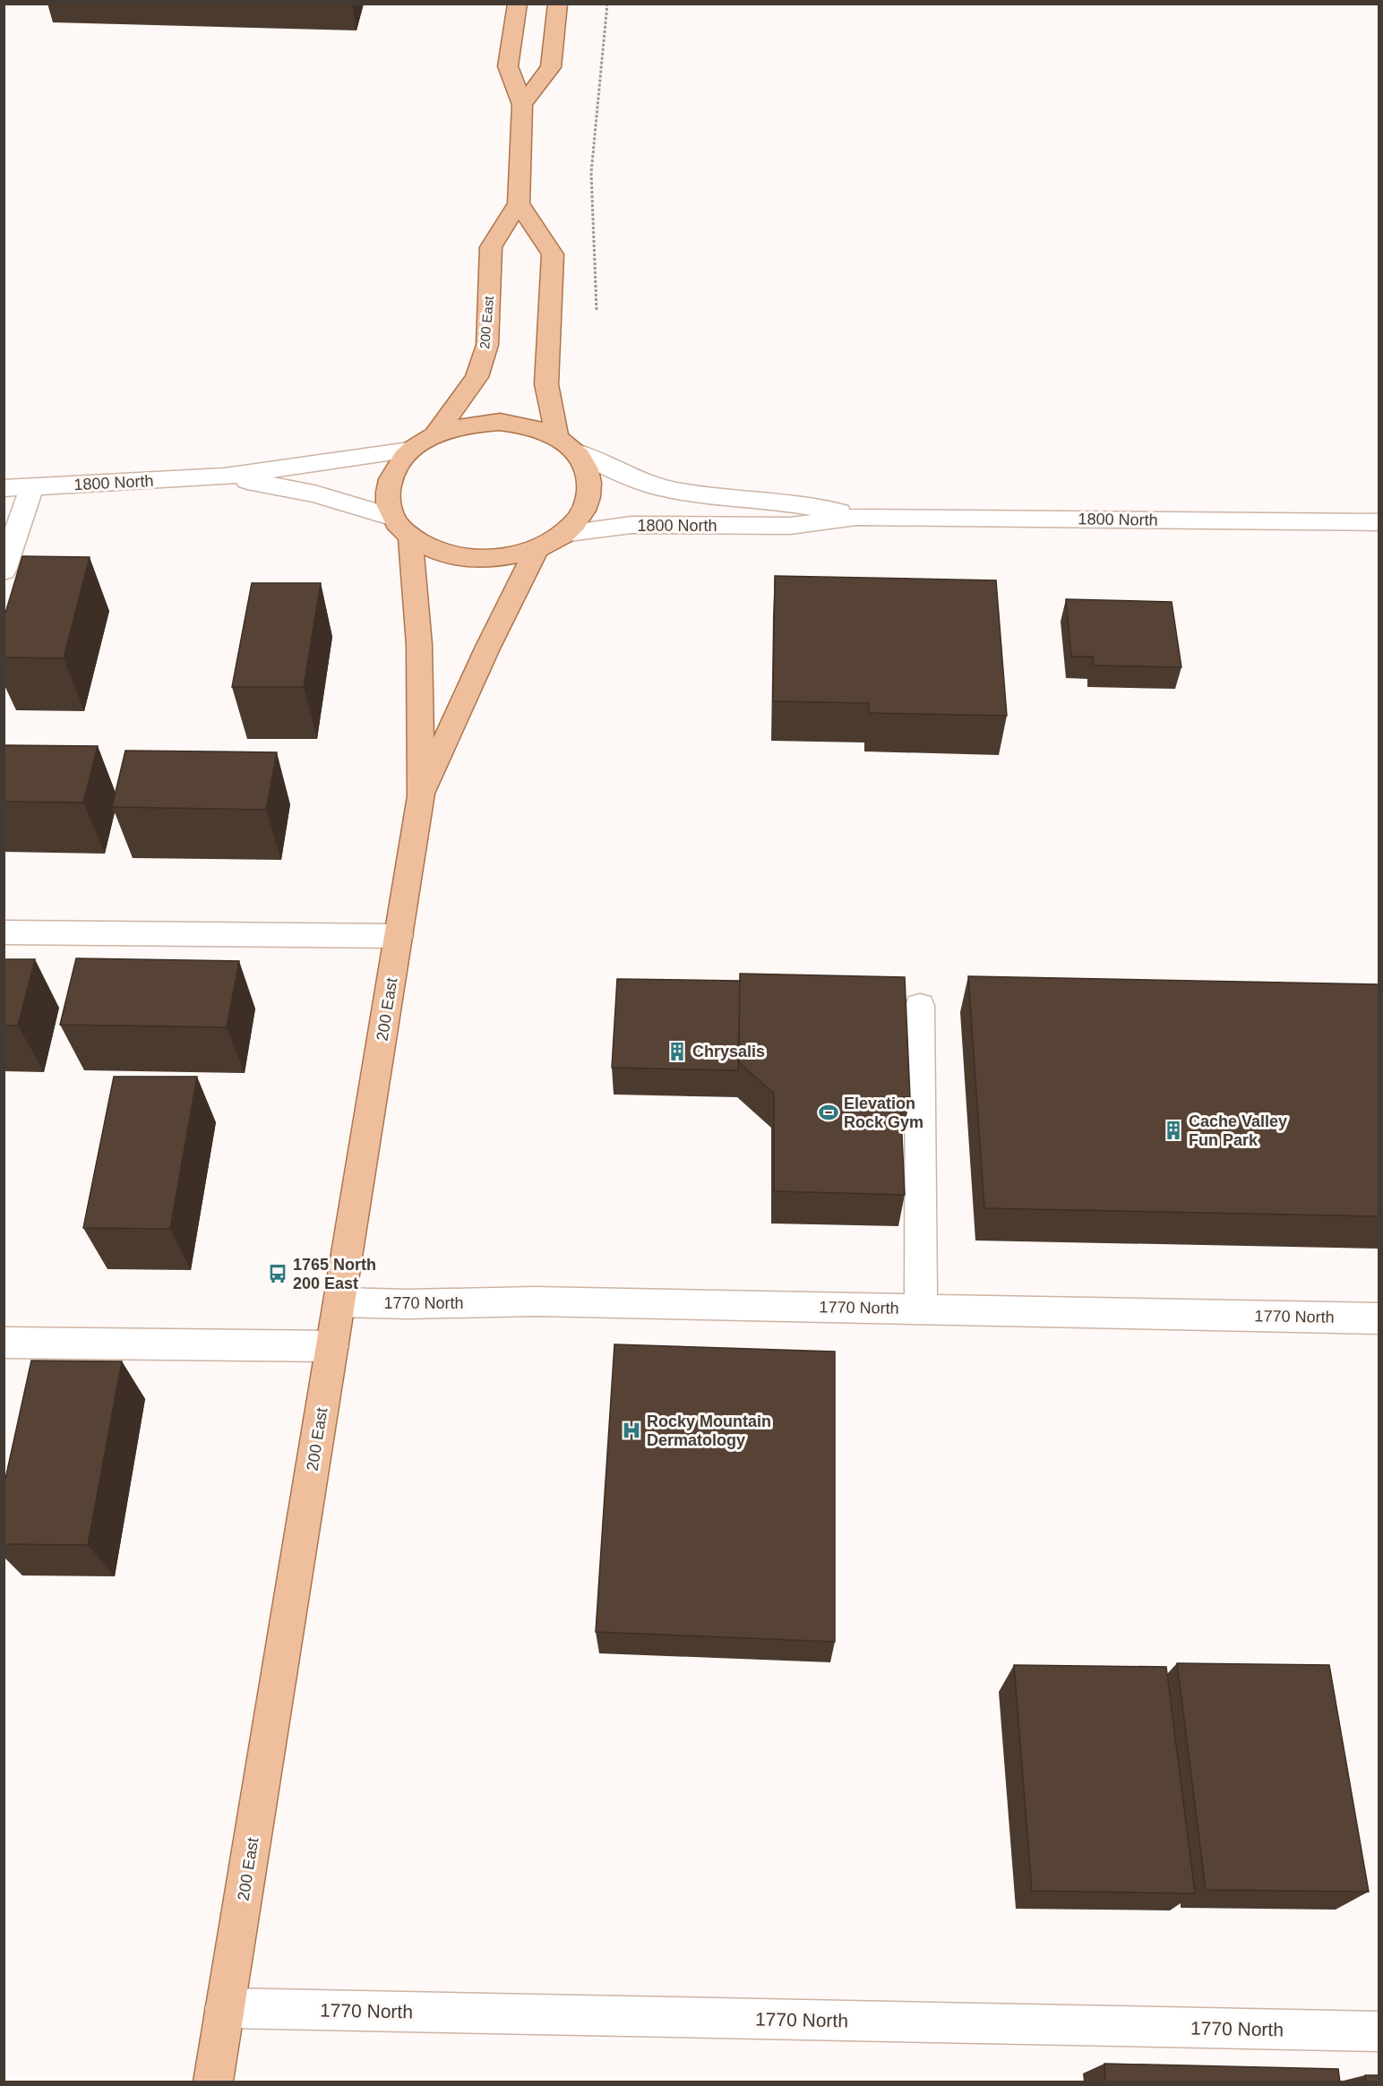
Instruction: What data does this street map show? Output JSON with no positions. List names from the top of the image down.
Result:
{
  "streets": {
    "main road": ["200 East"],
    "street": ["1800 North", "1770 North"]
  },
  "crossings": [
    ["200 East", "1800 North"],
    ["200 East", "1770 North"]
  ],
  "places": {
    "building": ["Chrysalis", "Cache Valley Fun Park"],
    "sports": ["Elevation Rock Gym"],
    "bus stop": ["1765 North 200 East"],
    "hospital": ["Rocky Mountain Dermatology"]
  }
}
